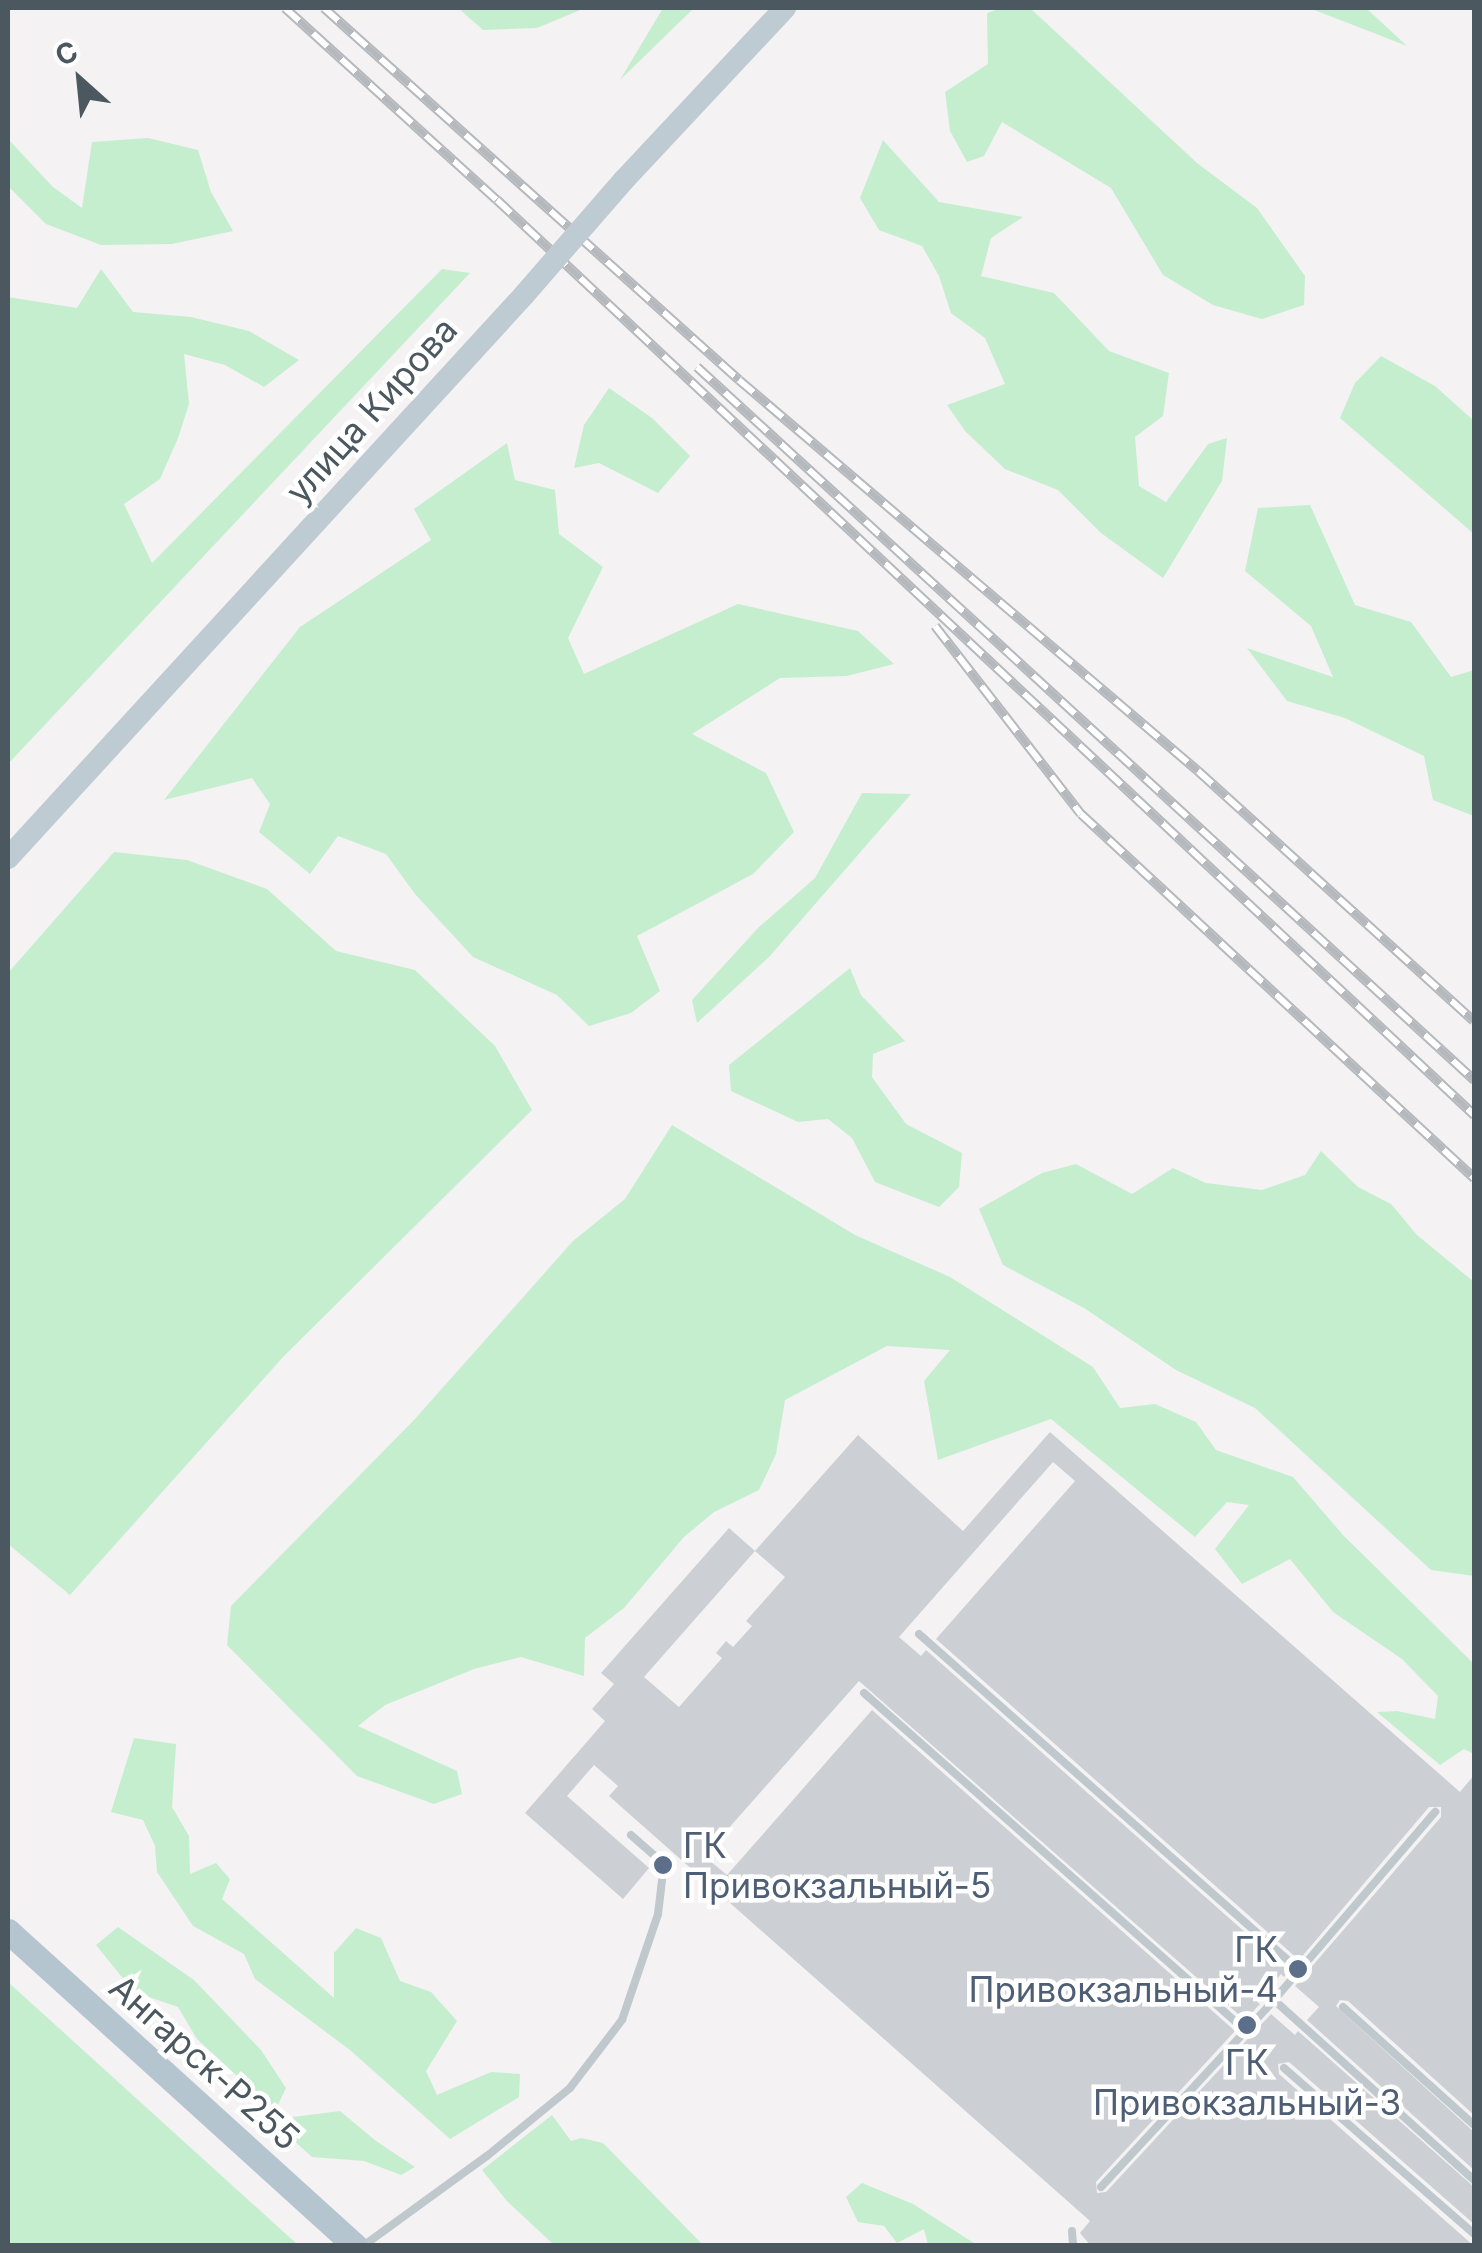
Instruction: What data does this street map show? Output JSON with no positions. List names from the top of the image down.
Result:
{
  "streets": {
    "main road": ["Ангарск-Р255"],
    "street": ["улица Кирова"]
  },
  "places": ["ГК Привокзальный-5", "ГК Привокзальный-4", "ГК Привокзальный-3"],
  "north": "top left"
}
